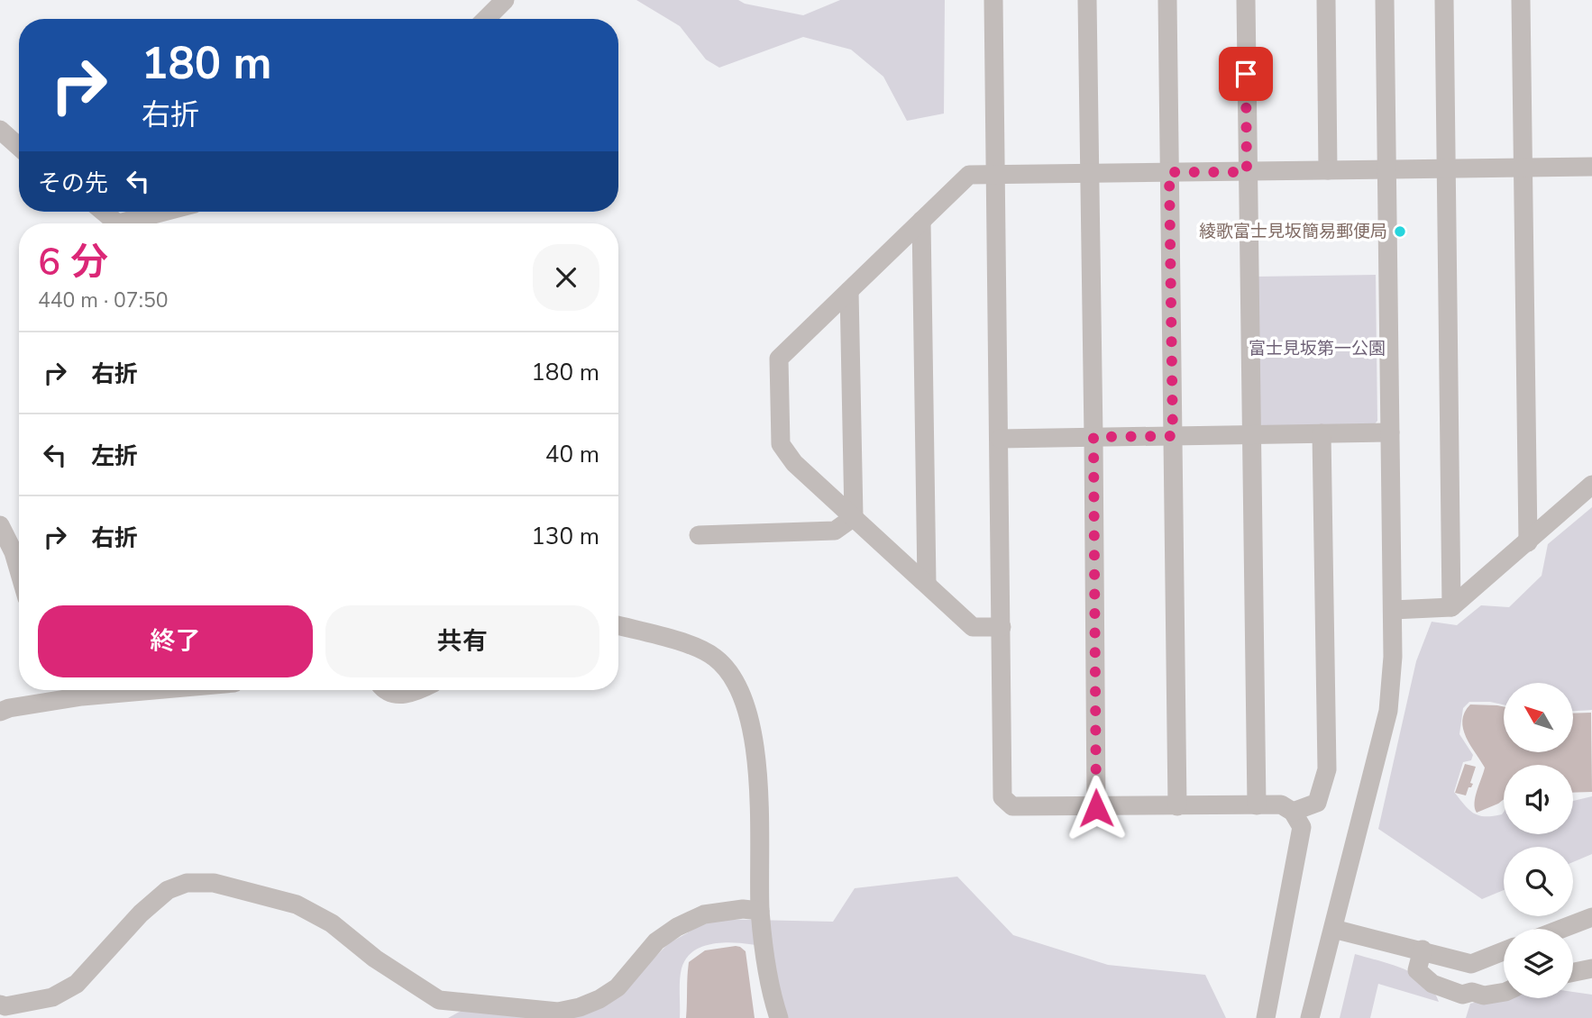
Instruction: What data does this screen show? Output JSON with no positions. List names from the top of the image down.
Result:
{
  "parks": ["富士見坂第一公園"],
  "places": ["綾歌富士見坂簡易郵便局"],
  "north": "top left",
  "page": {
    "turn": ["180 m", "右折"],
    "then": "その先",
    "heading": ["6 分", "440 m · 07:50"],
    "list": [
      {
        "name": "右折",
        "value": "180 m"
      },
      {
        "name": "左折",
        "value": "40 m"
      },
      {
        "name": "右折",
        "value": "130 m"
      }
    ],
    "buttons": ["終了", "共有"]
  }
}
